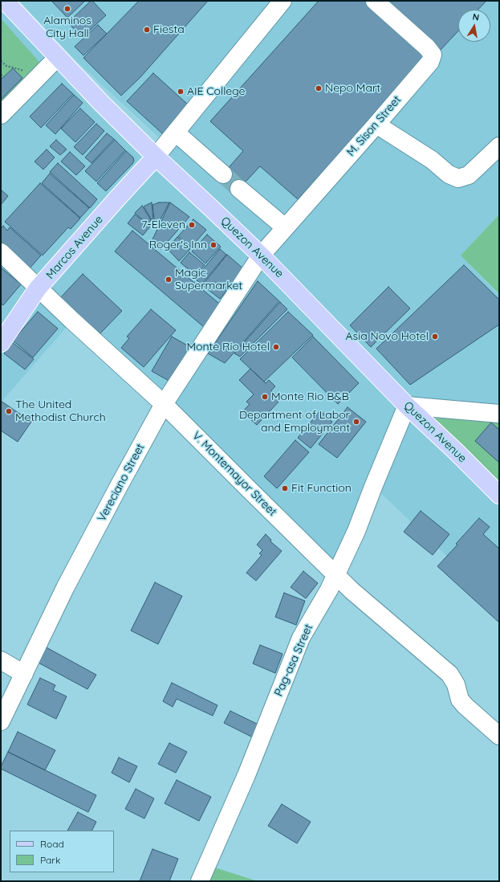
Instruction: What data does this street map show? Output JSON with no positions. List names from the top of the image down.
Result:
{
  "streets": {
    "main road": ["Marcos Avenue", "Quezon Avenue"],
    "street": [
      "M. Sison Street",
      "V. Montemayor Street",
      "Vereciano Street",
      "Pag-asa Street"
    ]
  },
  "crossings": [
    ["M. Sison Street", "Quezon Avenue"],
    ["M. Sison Street", "Vereciano Street"],
    ["Marcos Avenue", "Quezon Avenue"],
    ["Marcos Avenue", "V. Montemayor Street"],
    ["Quezon Avenue", "Vereciano Street"],
    ["Quezon Avenue", "Pag-asa Street"],
    ["V. Montemayor Street", "Vereciano Street"],
    ["V. Montemayor Street", "Pag-asa Street"]
  ],
  "places": [
    "Alaminos City Hall",
    "Fiesta",
    "Nepo Mart",
    "AIE College",
    "7-Eleven",
    "Roger's Inn",
    "Magic Supermarket",
    "Asia Novo Hotel",
    "Monte Rio Hotel",
    "Monte Rio B&B",
    "The United Methodist Church",
    "Department of Labor and Employment",
    "Fit Function"
  ],
  "legend": ["Road", "Park"],
  "north": "top"
}
